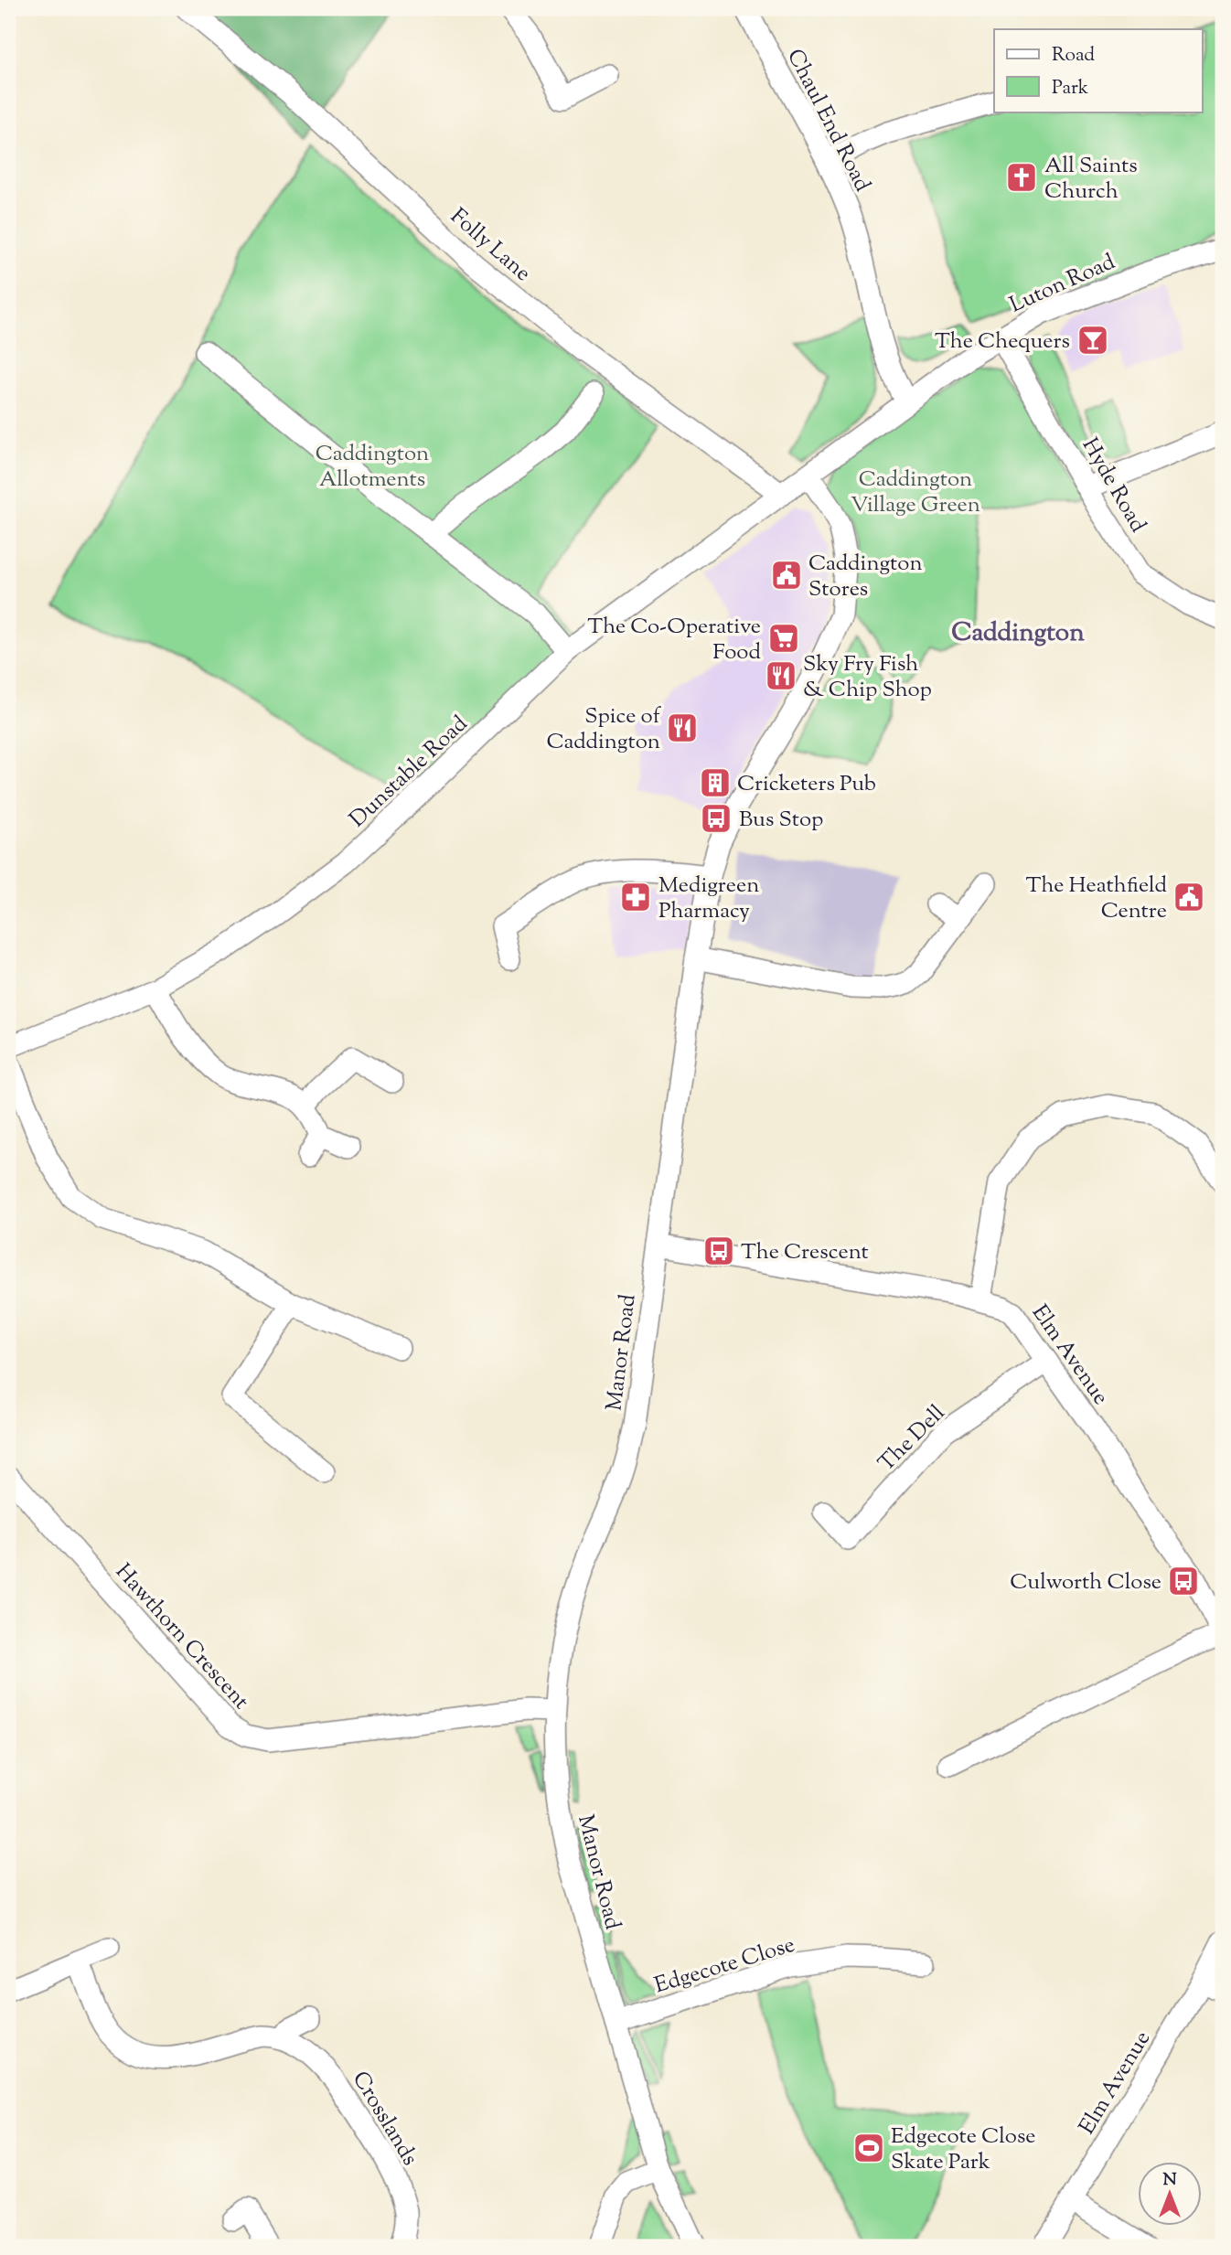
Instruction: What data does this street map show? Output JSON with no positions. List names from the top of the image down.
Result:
{
  "streets": {
    "street": [
      "Chaul End Road",
      "Folly Lane",
      "Luton Road",
      "Hyde Road",
      "Dunstable Road",
      "Manor Road",
      "Elm Avenue",
      "The Dell",
      "Hawthorn Crescent",
      "Edgecote Close",
      "Crosslands"
    ]
  },
  "crossings": [
    ["Chaul End Road", "Luton Road"],
    ["Folly Lane", "Dunstable Road"],
    ["Luton Road", "Hyde Road"],
    ["Luton Road", "Dunstable Road"],
    ["Luton Road", "Manor Road"],
    ["Dunstable Road", "Manor Road"],
    ["Manor Road", "Elm Avenue"],
    ["Manor Road", "Hawthorn Crescent"],
    ["Manor Road", "Edgecote Close"],
    ["Elm Avenue", "The Dell"]
  ],
  "districts": ["Caddington"],
  "parks": ["Caddington Allotments", "Caddington Village Green"],
  "places": {
    "church": ["All Saints Church"],
    "bar": ["The Chequers"],
    "public building": ["Caddington Stores", "The Heathfield Centre"],
    "supermarket": ["The Co-Operative Food"],
    "restaurant": ["Sky Fry Fish & Chip Shop", "Spice of Caddington"],
    "building": ["Cricketers Pub"],
    "bus stop": ["Bus Stop", "The Crescent", "Culworth Close"],
    "pharmacy": ["Medigreen Pharmacy"],
    "sports": ["Edgecote Close Skate Park"]
  },
  "legend": ["Road", "Park"],
  "north": "top"
}
